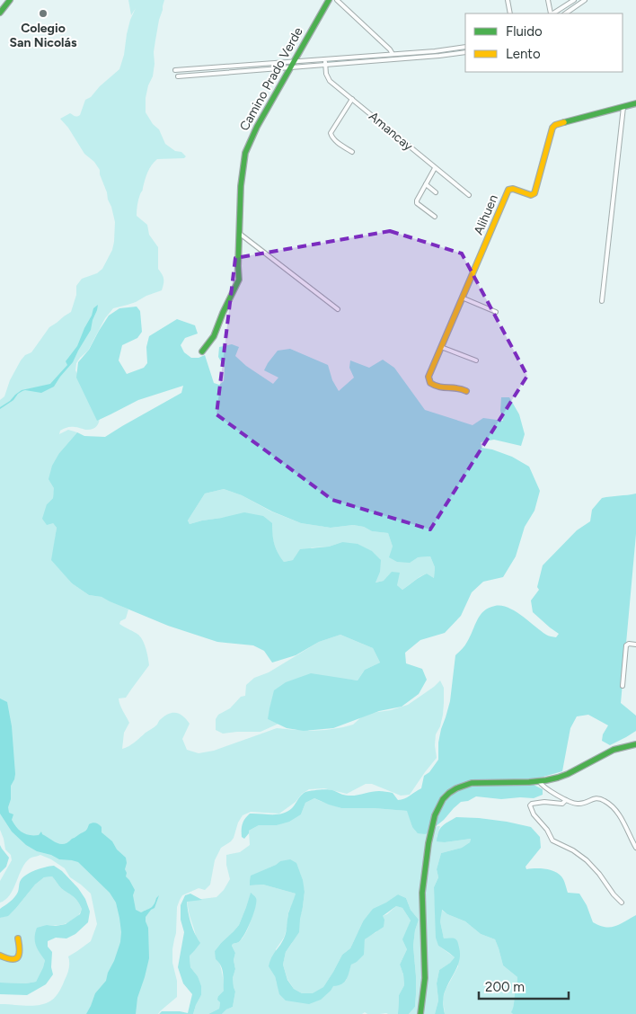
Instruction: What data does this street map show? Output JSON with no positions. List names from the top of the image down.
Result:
{
  "streets": {
    "street": ["Camino Prado Verde", "Amancay", "Alihuen"]
  },
  "places": ["Colegio San Nicolás"],
  "legend": ["Fluido", "Lento"],
  "scale_bar": "200 m"
}
